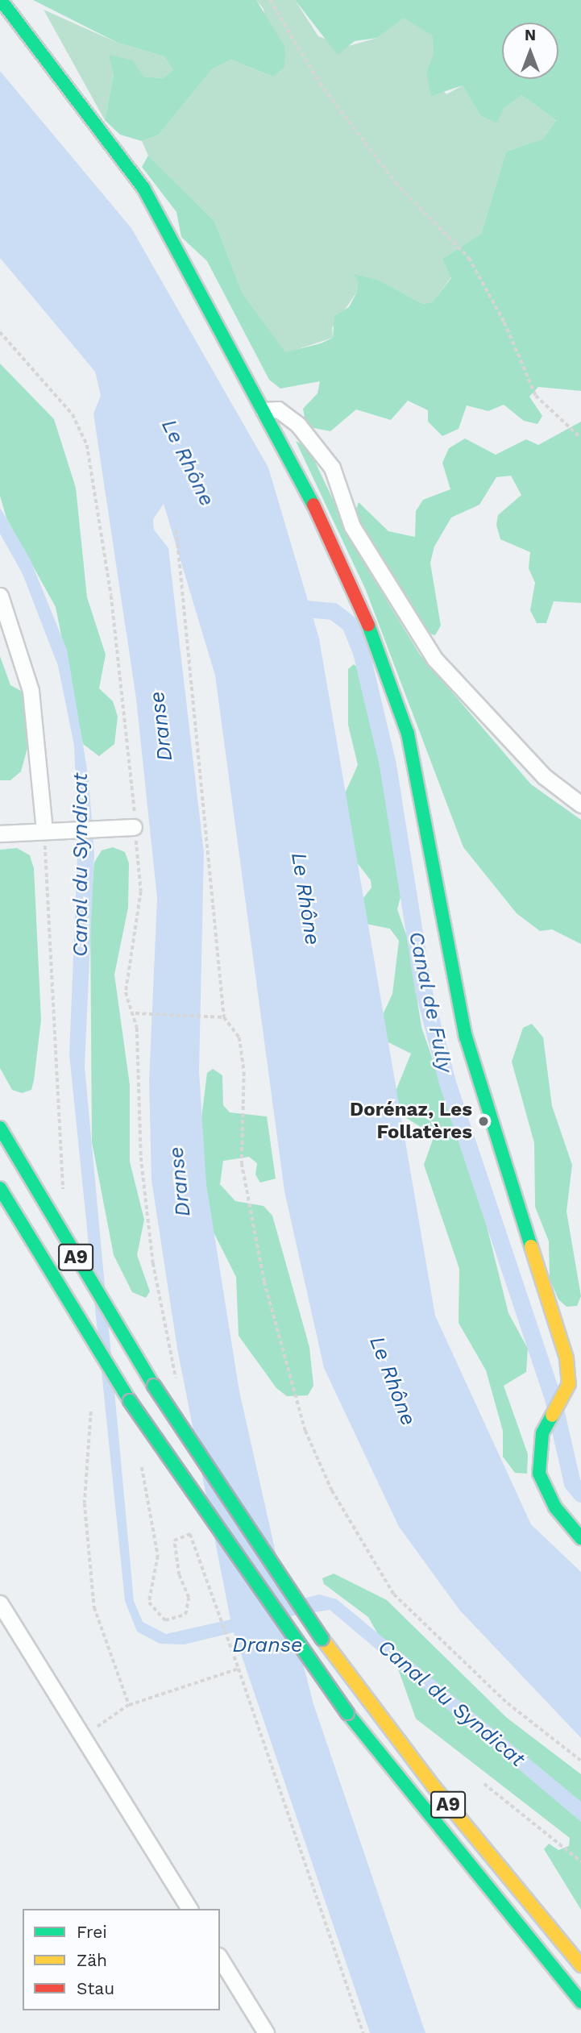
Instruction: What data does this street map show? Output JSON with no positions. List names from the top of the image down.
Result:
{
  "streets": {
    "main road": ["A9"]
  },
  "water": [
    "Le Rhône",
    "Dranse",
    "Canal du Syndicat",
    "Canal de Fully"
  ],
  "places": ["Dorénaz, Les Follatères"],
  "legend": ["Frei", "Zäh", "Stau"],
  "north": "top"
}
